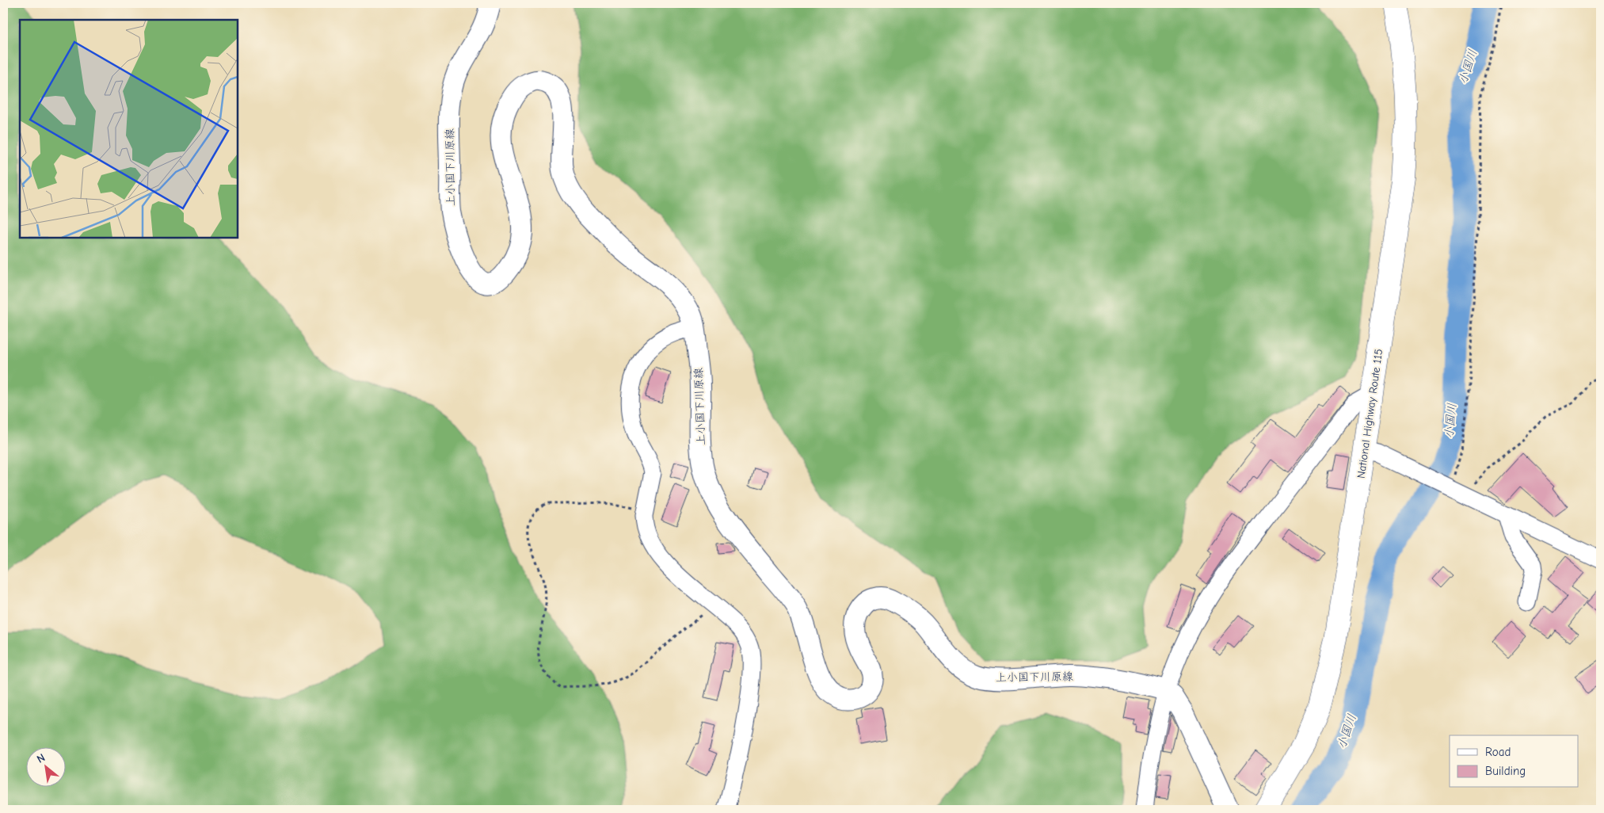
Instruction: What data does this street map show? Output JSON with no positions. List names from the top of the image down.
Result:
{
  "streets": {
    "highway": ["National Highway Route 115"],
    "main road": ["上小国下川原線"]
  },
  "water": ["小国川"],
  "legend": ["Road", "Building"],
  "north": "top left"
}
